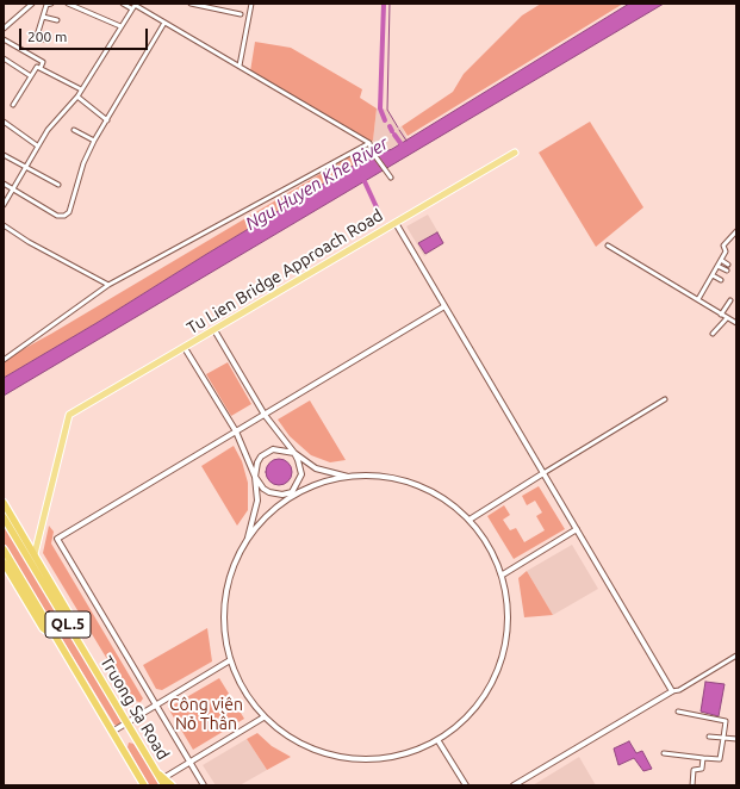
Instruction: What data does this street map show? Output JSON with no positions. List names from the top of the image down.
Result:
{
  "streets": {
    "highway": ["QL.5", "Truong Sa Road"],
    "main road": ["Tu Lien Bridge Approach Road"]
  },
  "crossings": [
    ["Tu Lien Bridge Approach Road", "Truong Sa Road"]
  ],
  "water": ["Ngu Huyen Khe River"],
  "parks": ["Công viên Nỏ Thần"],
  "scale_bar": "200 m"
}
